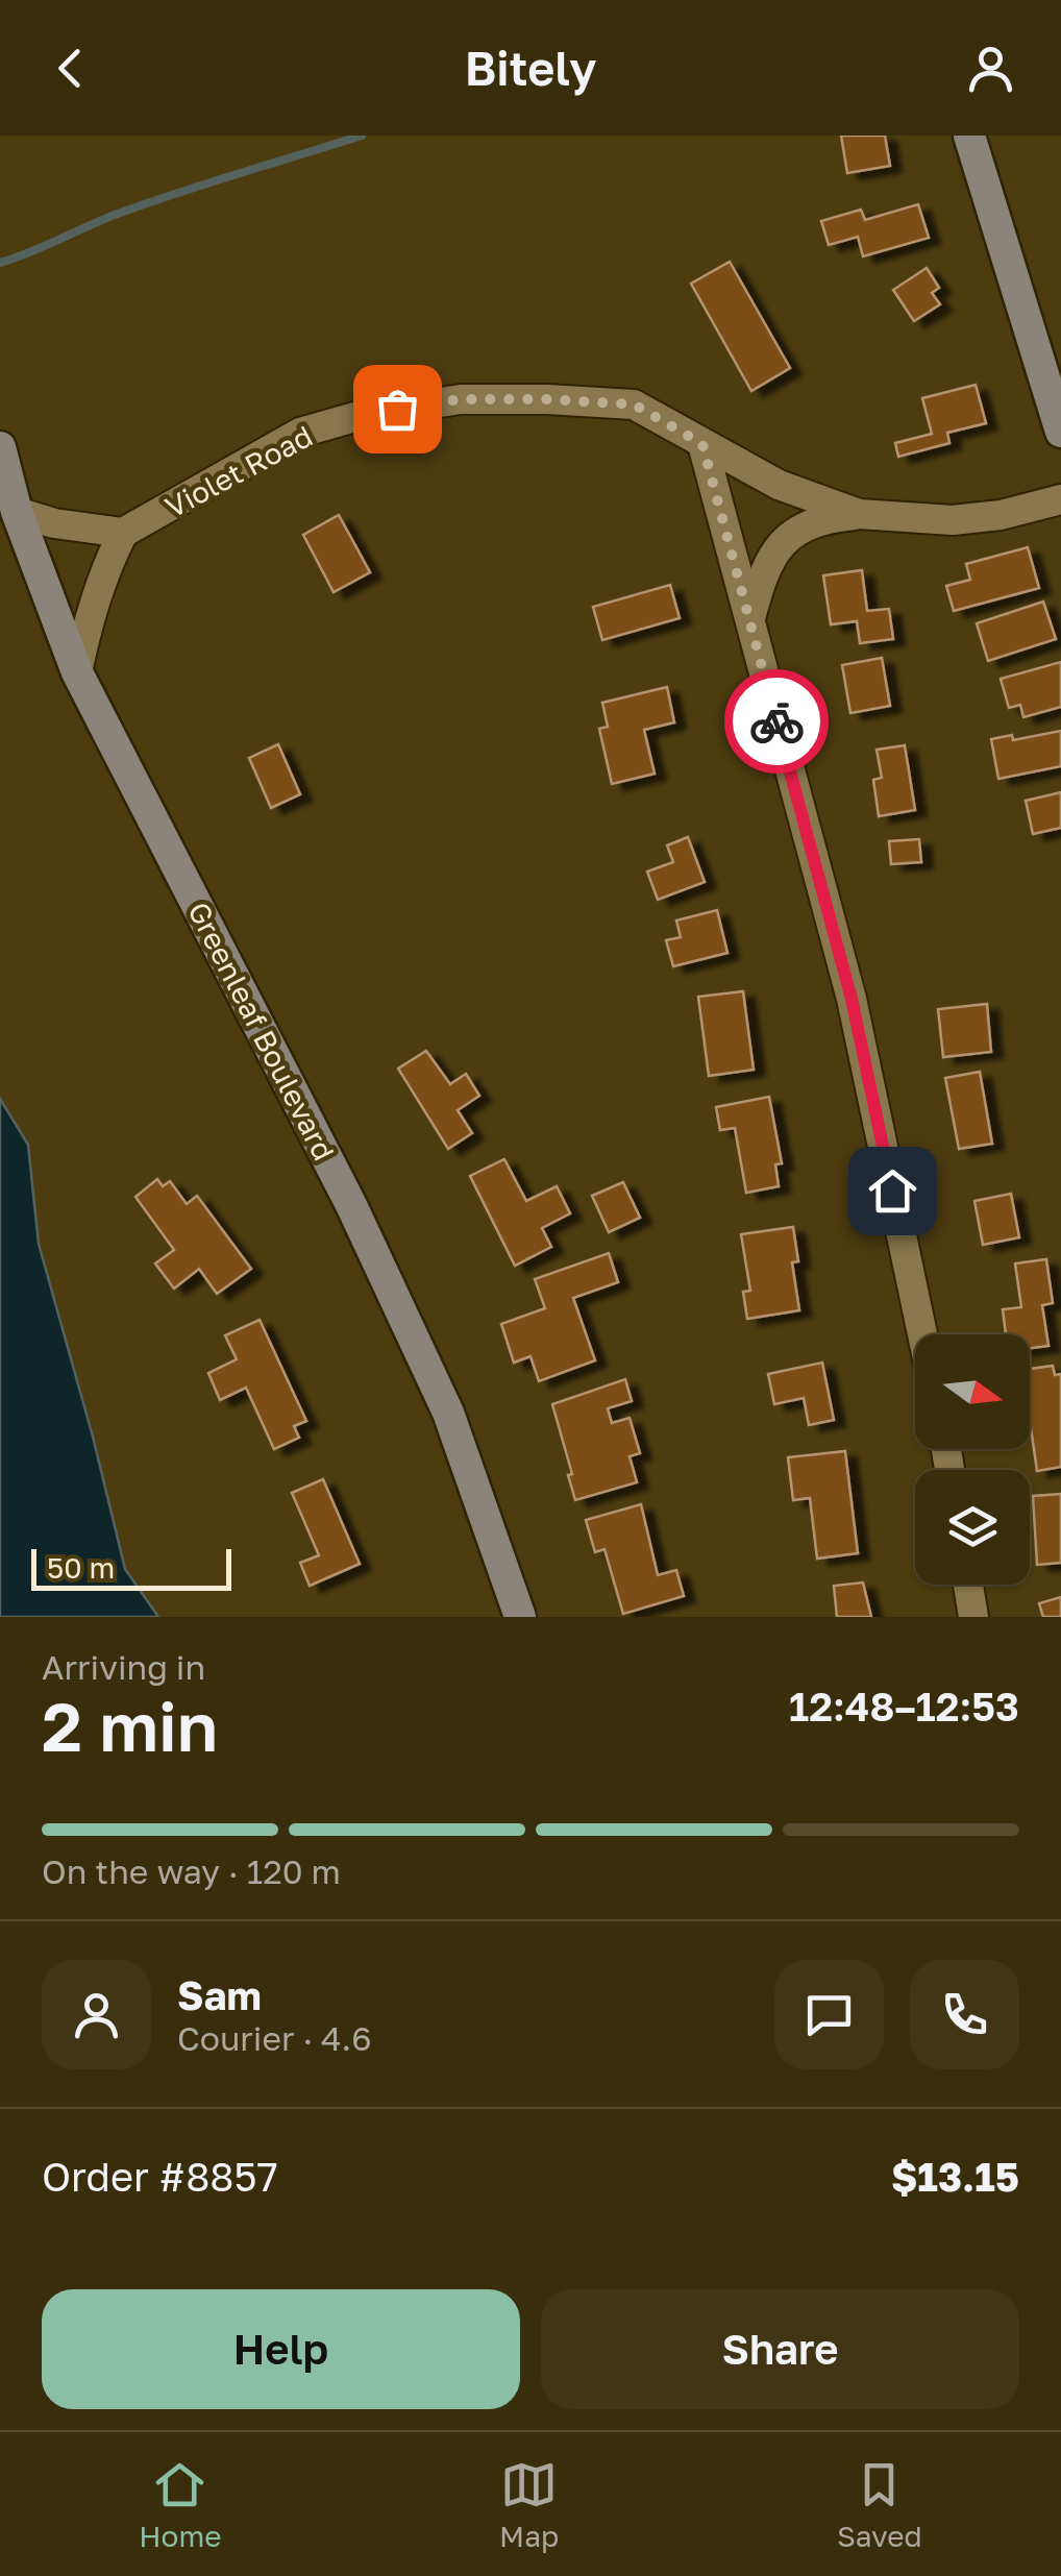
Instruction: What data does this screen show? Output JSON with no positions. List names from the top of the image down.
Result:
{
  "streets": {
    "street": ["Violet Road", "Greenleaf Boulevard"]
  },
  "scale_bar": "50 m",
  "north": "right",
  "page": {
    "header": "Bitely",
    "scale": "50 m",
    "heading": ["2 min", "Arriving in", "12:48–12:53"],
    "panel": [
      "Sam",
      "Courier · 4.6",
      "Order #8857",
      "$13.15"
    ],
    "bar": "On the way · 120 m",
    "buttons": ["Help", "Share"],
    "tabs": ["Home", "Map", "Saved"]
  }
}
